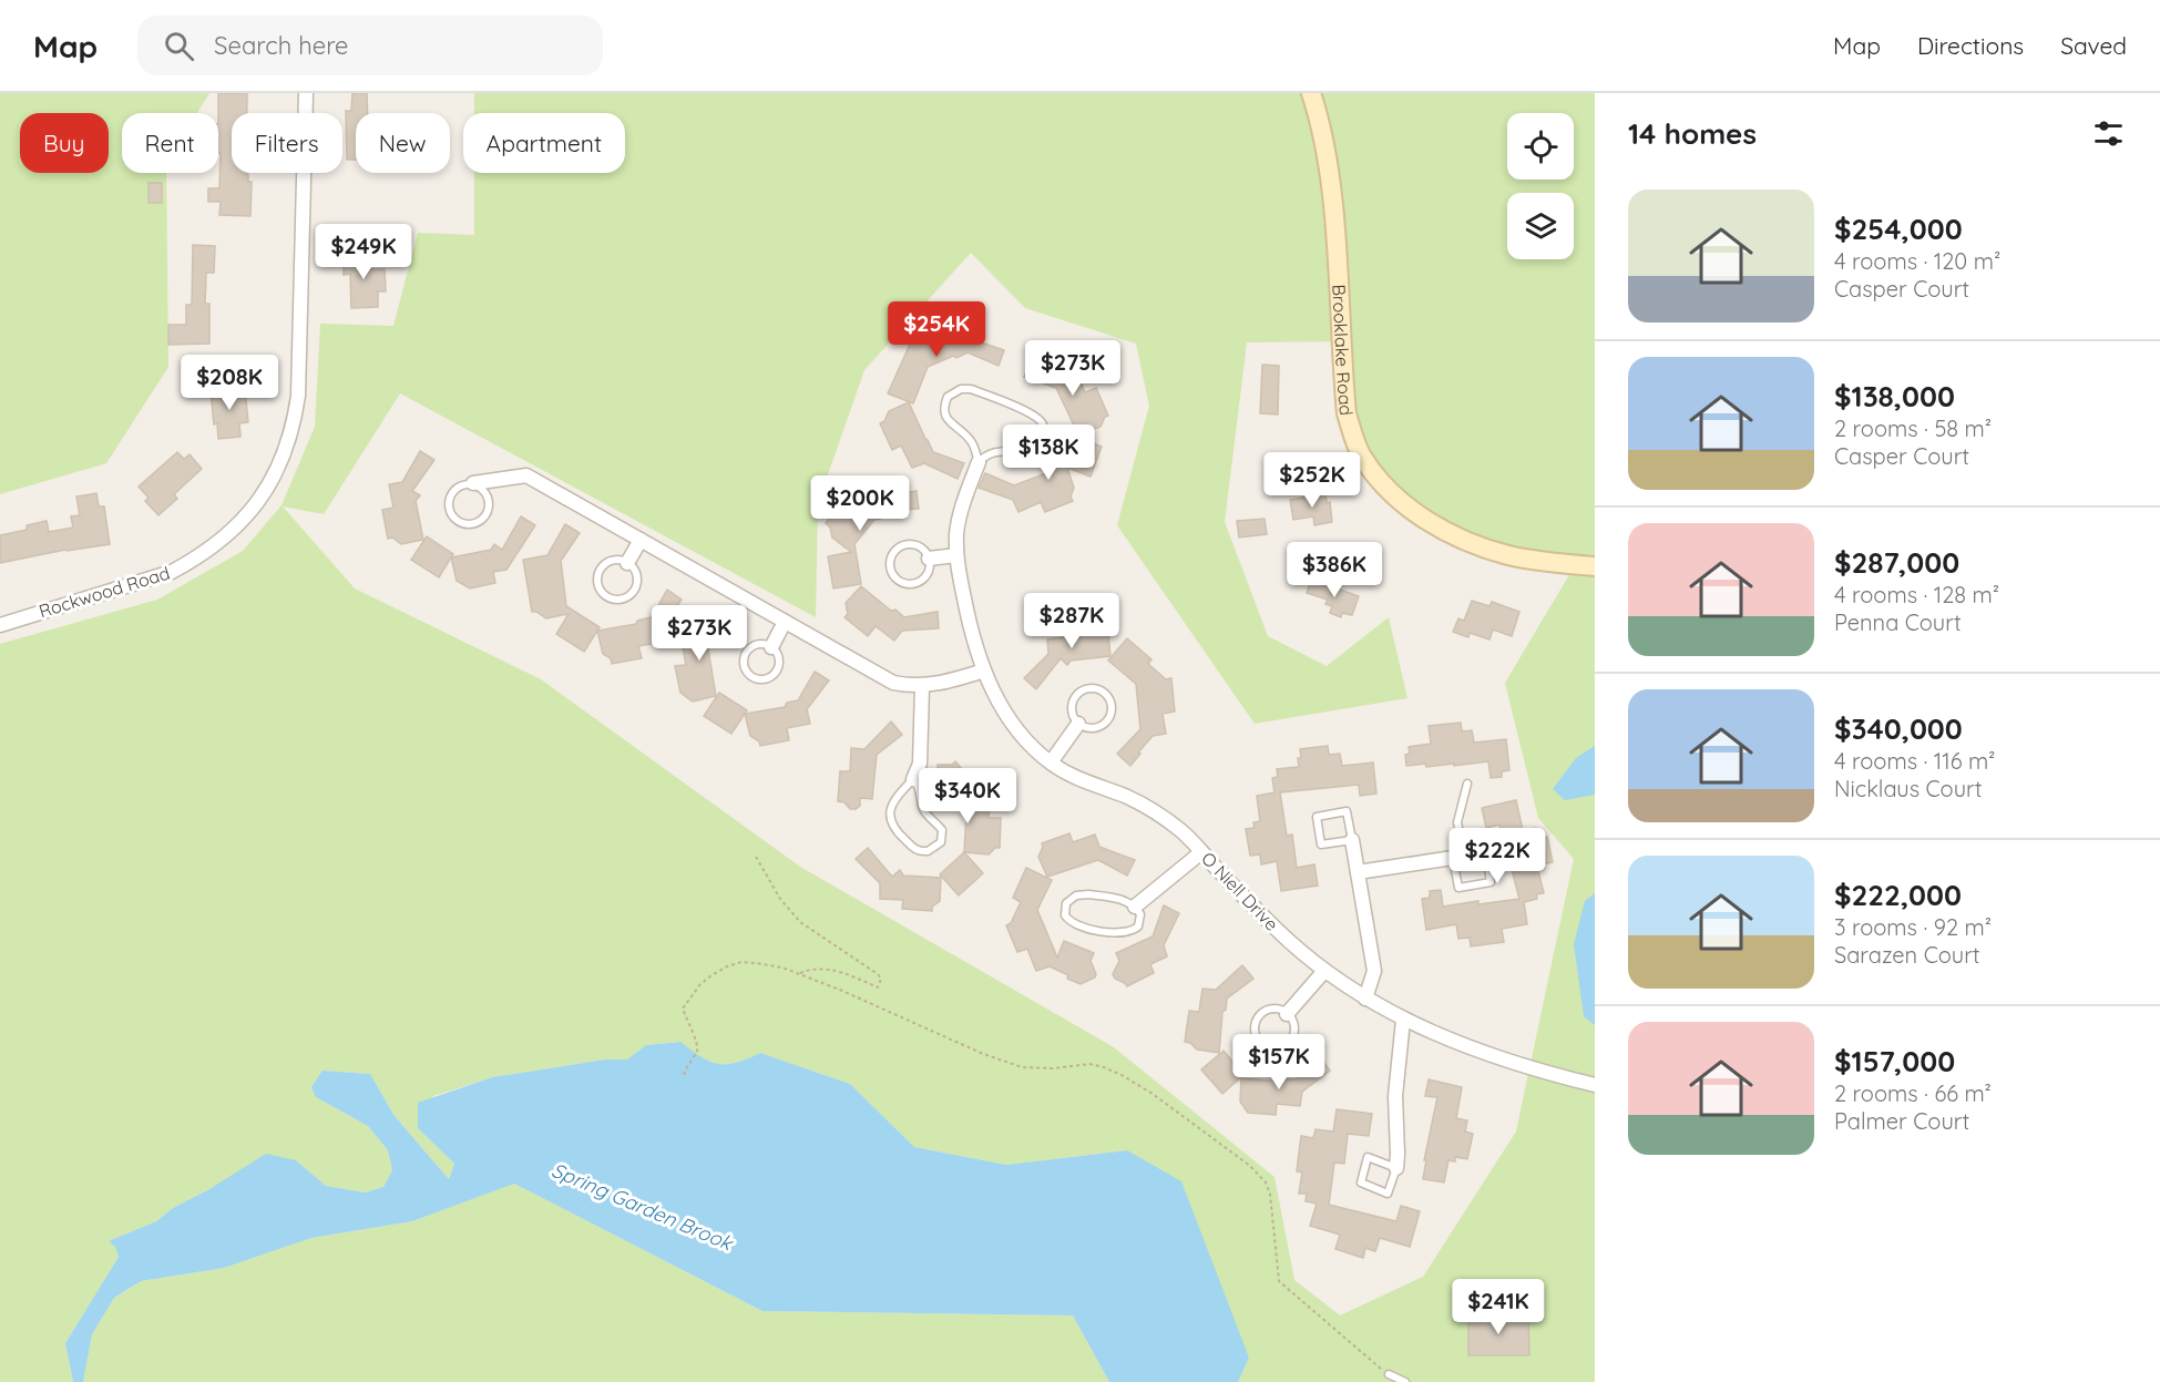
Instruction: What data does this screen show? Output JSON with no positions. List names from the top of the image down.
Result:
{
  "streets": {
    "street": ["Brooklake Road", "Rockwood Road", "O Niell Drive"]
  },
  "water": ["Spring Garden Brook"],
  "page": {
    "header": "Map",
    "search": "Search here",
    "nav": ["Map", "Directions", "Saved"],
    "heading": "14 homes",
    "chip": [
      "Buy",
      "Rent",
      "Filters",
      "New",
      "Apartment"
    ],
    "list": [
      {
        "name": "$254,000",
        "note": "4 rooms · 120 m² · Casper Court"
      },
      {
        "name": "$138,000",
        "note": "2 rooms · 58 m² · Casper Court"
      },
      {
        "name": "$287,000",
        "note": "4 rooms · 128 m² · Penna Court"
      },
      {
        "name": "$340,000",
        "note": "4 rooms · 116 m² · Nicklaus Court"
      },
      {
        "name": "$222,000",
        "note": "3 rooms · 92 m² · Sarazen Court"
      },
      {
        "name": "$157,000",
        "note": "2 rooms · 66 m² · Palmer Court"
      }
    ],
    "price": [
      "$249K",
      "$254K",
      "$273K",
      "$208K",
      "$138K",
      "$252K",
      "$200K",
      "$386K",
      "$287K",
      "$273K",
      "$340K",
      "$222K",
      "$157K",
      "$241K"
    ]
  }
}
